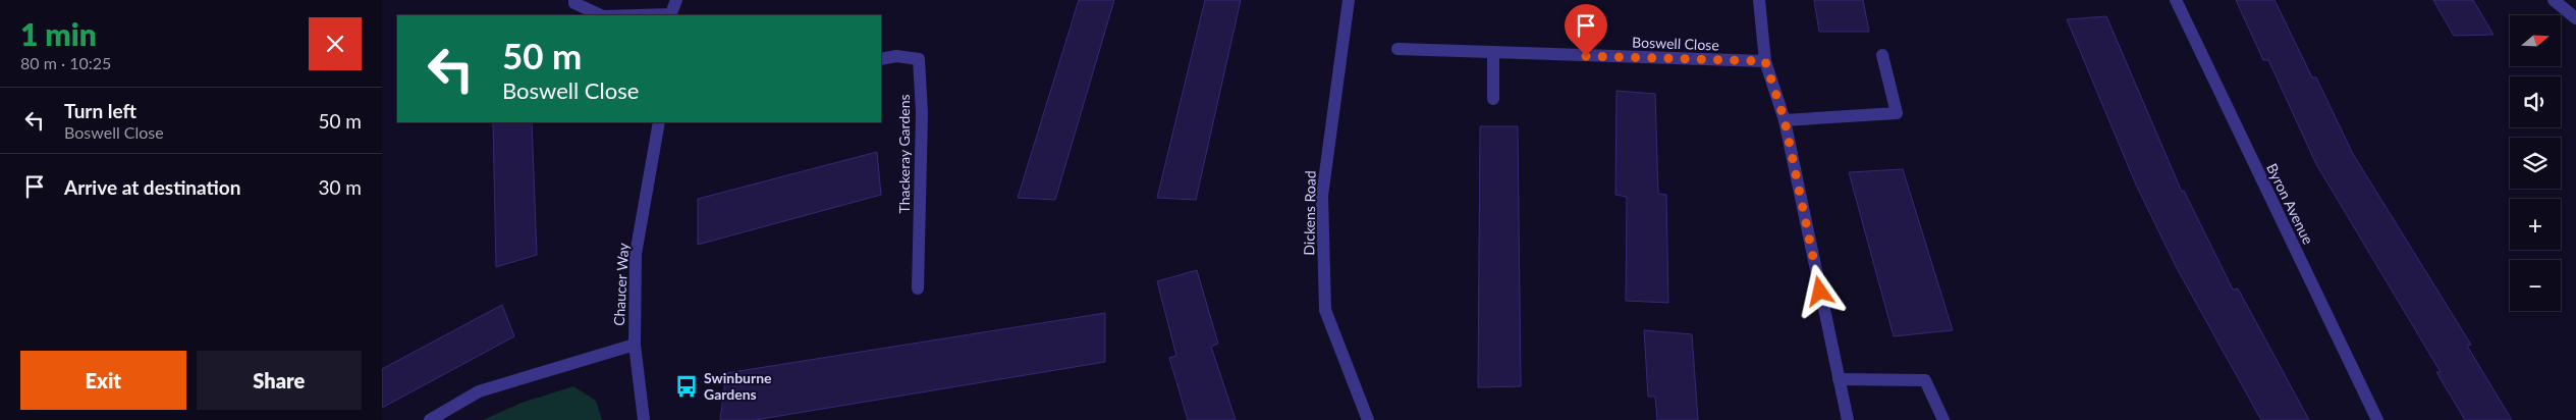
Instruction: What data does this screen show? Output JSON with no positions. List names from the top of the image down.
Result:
{
  "streets": {
    "street": [
      "Boswell Close",
      "Thackeray Gardens",
      "Byron Avenue",
      "Dickens Road",
      "Chaucer Way"
    ]
  },
  "places": {
    "bus stop": ["Swinburne Gardens"]
  },
  "north": "right",
  "page": {
    "heading": ["1 min", "80 m · 10:25"],
    "map_buttons": ["+", "−"],
    "turn": ["50 m", "Boswell Close"],
    "list": [
      {
        "name": "Turn left",
        "note": "Boswell Close",
        "value": "50 m"
      },
      {
        "name": "Arrive at destination",
        "value": "30 m"
      }
    ],
    "buttons": ["Exit", "Share"]
  }
}
